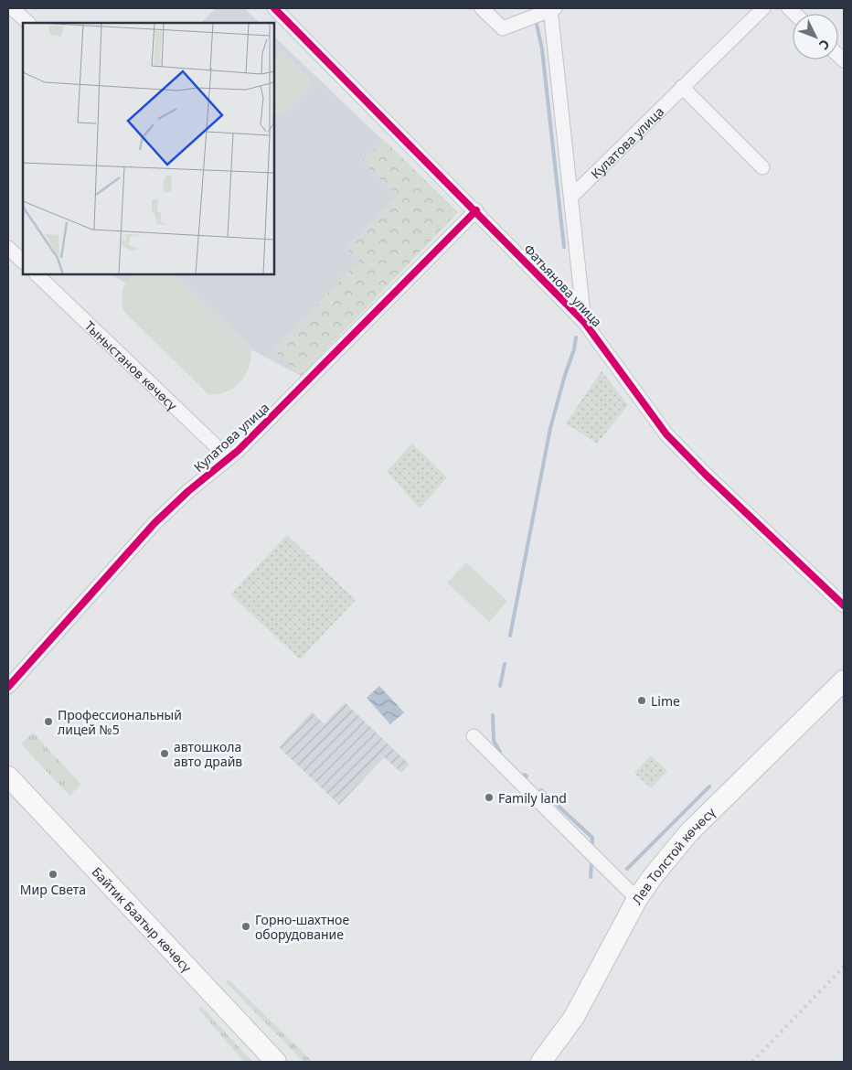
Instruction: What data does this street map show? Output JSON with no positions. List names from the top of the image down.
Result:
{
  "streets": {
    "main road": ["Лев Толстой көчөсү", "Байтик Баатыр көчөсү"],
    "street": ["Кулатова улица", "Фатьянова улица", "Тыныстанов көчөсү"]
  },
  "crossings": [
    ["Кулатова улица", "Фатьянова улица"],
    ["Кулатова улица", "Тыныстанов көчөсү"]
  ],
  "places": [
    "Lime",
    "Профессиональный лицей №5",
    "автошкола авто драйв",
    "Family land",
    "Мир Света",
    "Горно-шахтное оборудование"
  ],
  "north": "bottom right"
}
